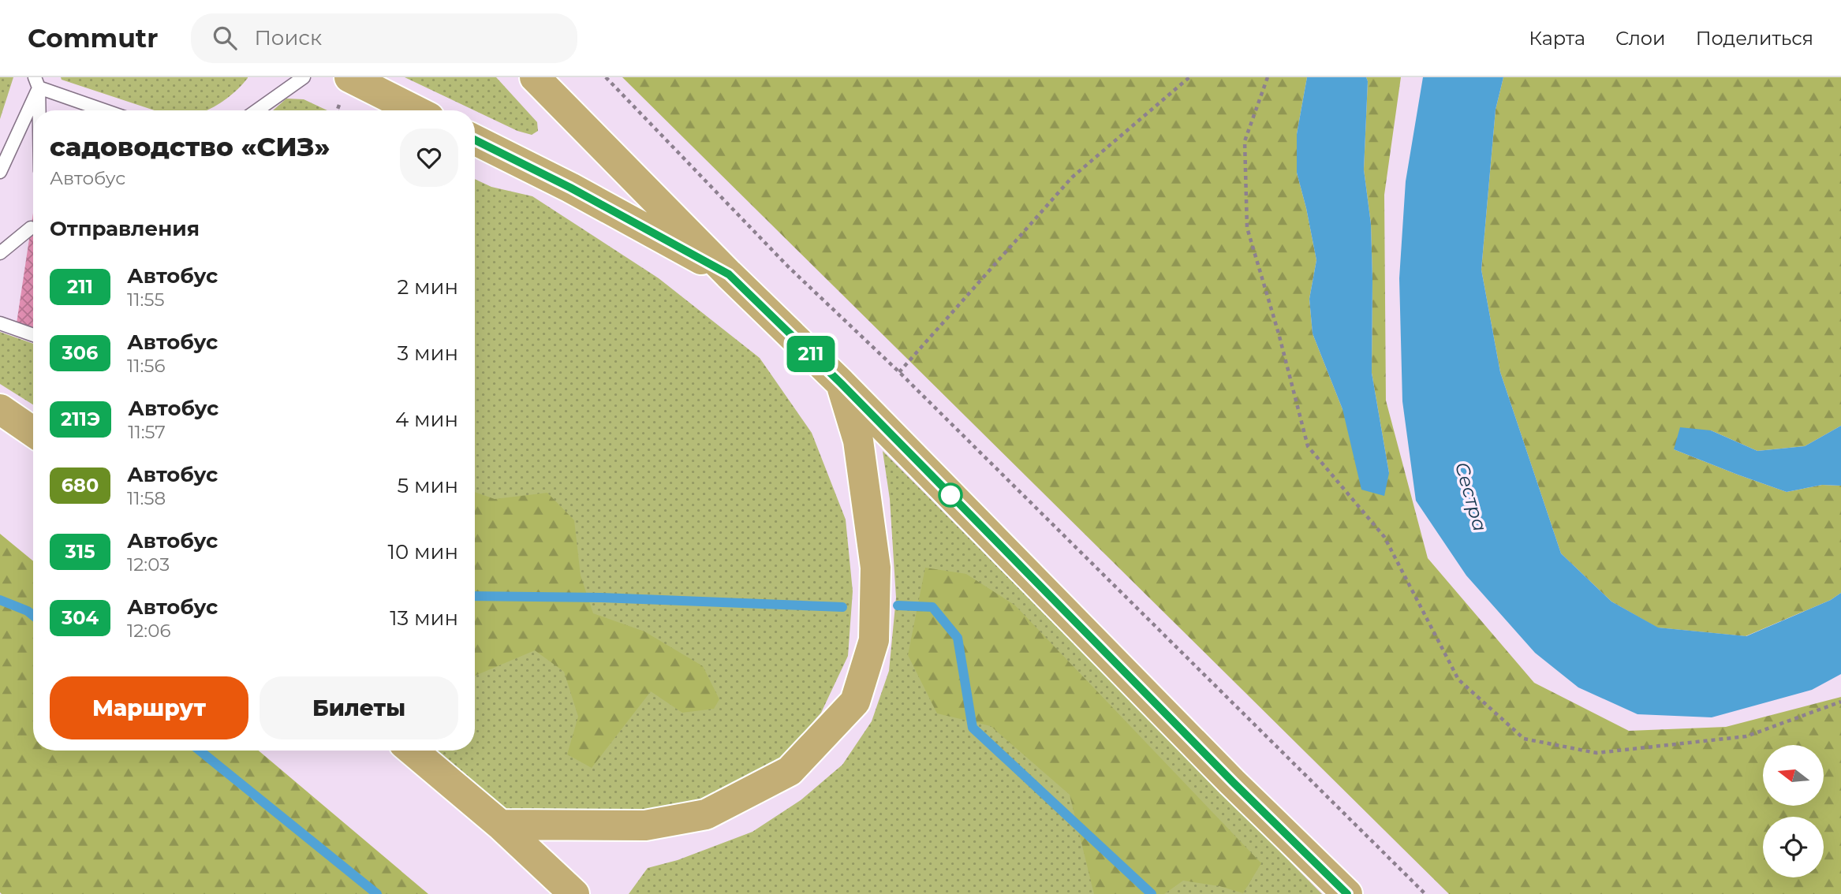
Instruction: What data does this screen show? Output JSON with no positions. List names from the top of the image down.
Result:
{
  "water": ["Сестра"],
  "lines": ["bus line 211"],
  "north": "left",
  "page": {
    "header": "Commutr",
    "search": "Поиск",
    "nav": ["Карта", "Слои", "Поделиться"],
    "on_map": "211",
    "heading": [
      ["садоводство «СИЗ»", "Автобус"],
      "Отправления"
    ],
    "list": [
      {
        "mark": "211",
        "name": "Автобус",
        "note": "11:55",
        "value": "2 мин"
      },
      {
        "mark": "306",
        "name": "Автобус",
        "note": "11:56",
        "value": "3 мин"
      },
      {
        "mark": "211Э",
        "name": "Автобус",
        "note": "11:57",
        "value": "4 мин"
      },
      {
        "mark": "680",
        "name": "Автобус",
        "note": "11:58",
        "value": "5 мин"
      },
      {
        "mark": "315",
        "name": "Автобус",
        "note": "12:03",
        "value": "10 мин"
      },
      {
        "mark": "304",
        "name": "Автобус",
        "note": "12:06",
        "value": "13 мин"
      }
    ],
    "buttons": ["Маршрут", "Билеты"]
  }
}
